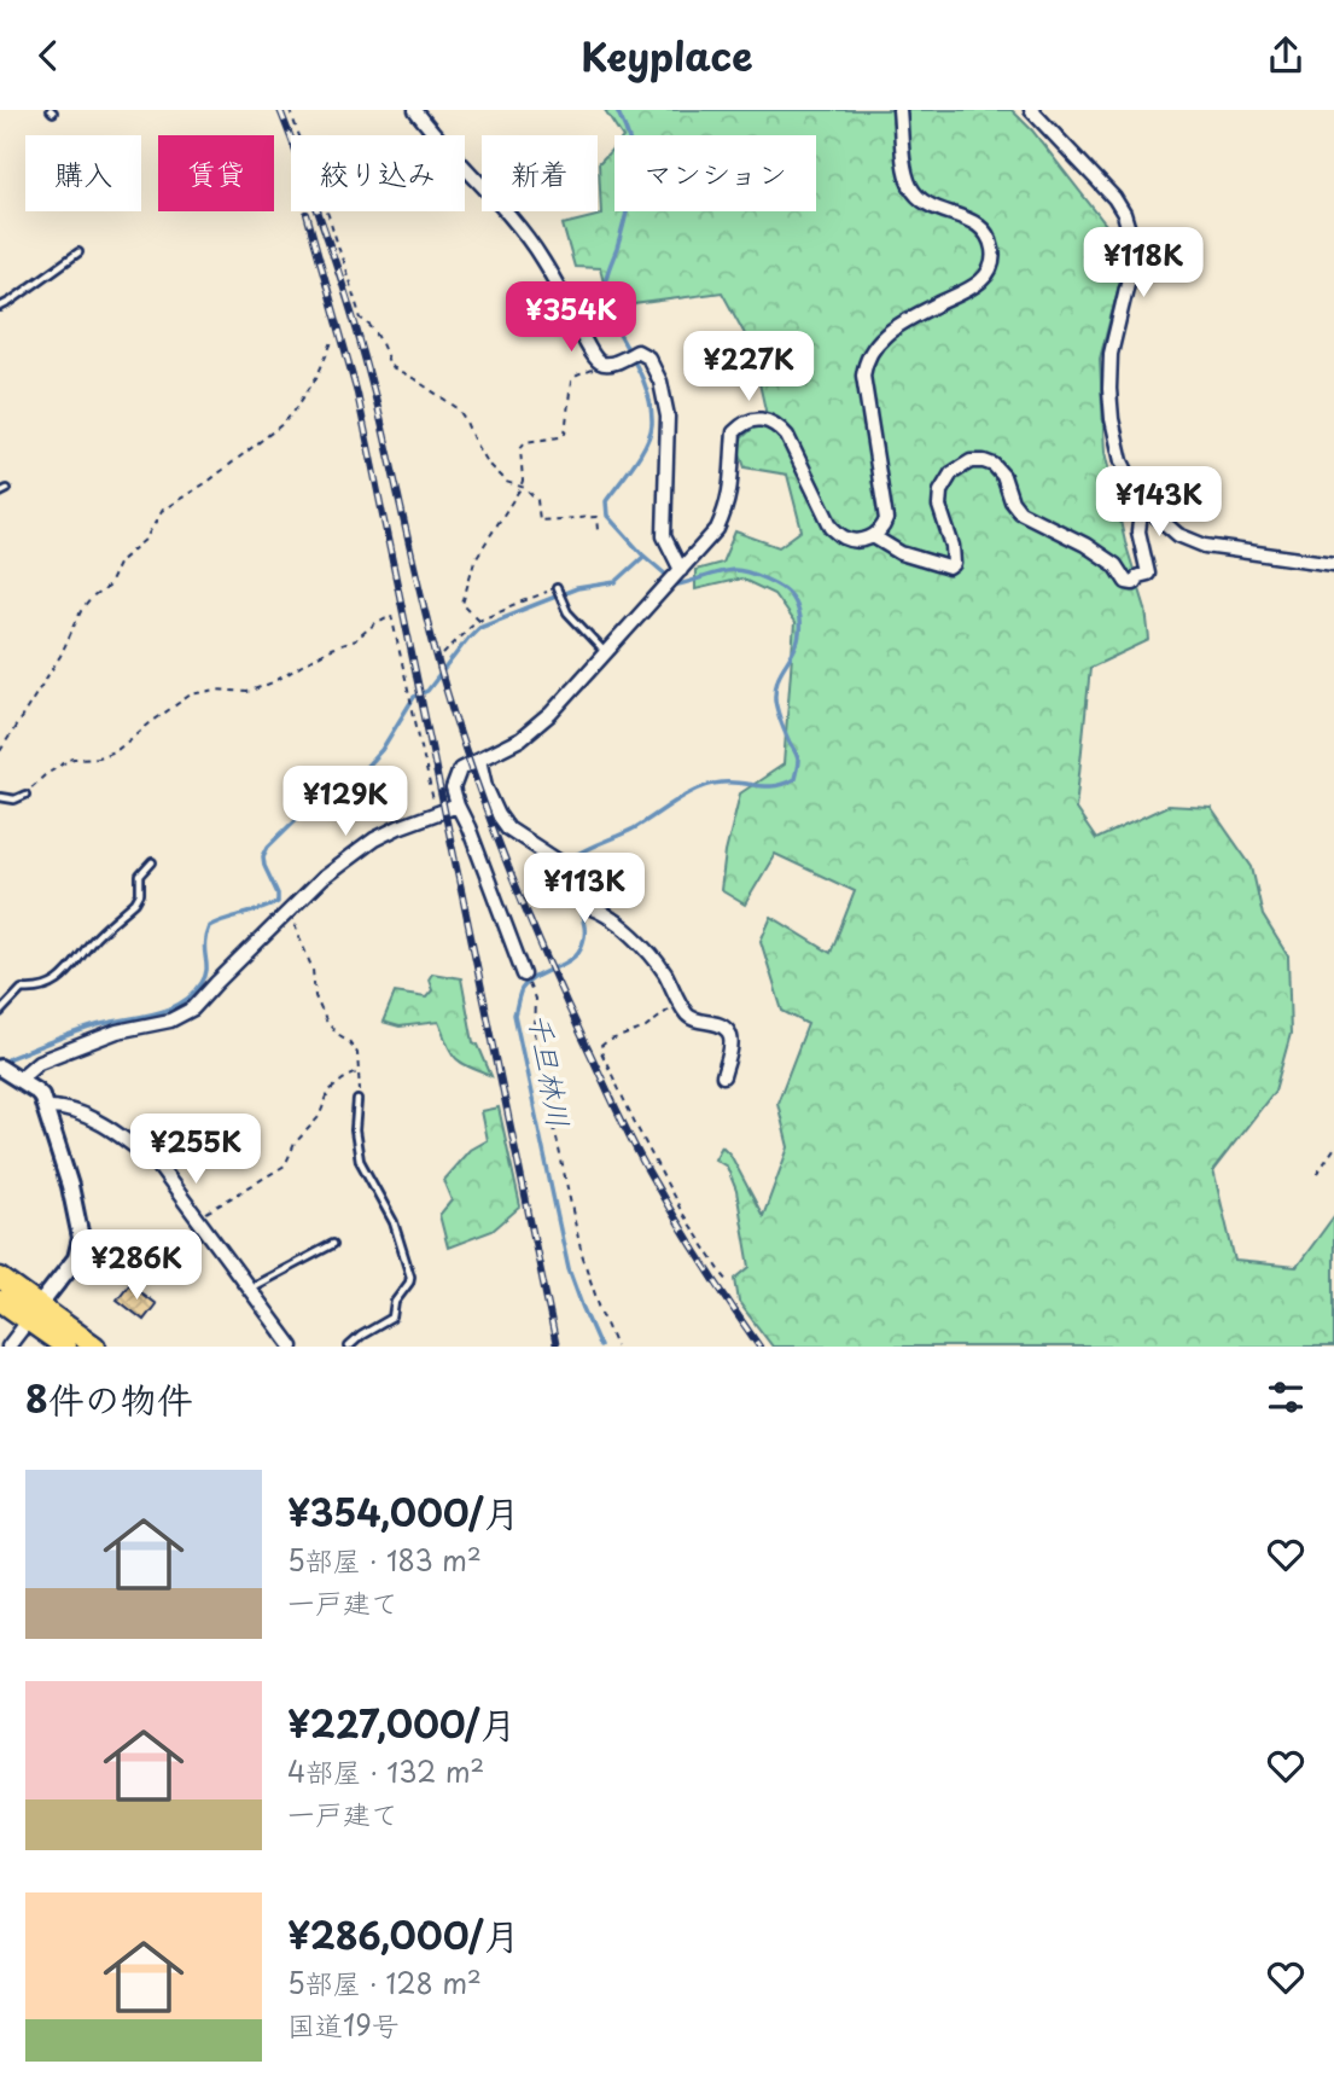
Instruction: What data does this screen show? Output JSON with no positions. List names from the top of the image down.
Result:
{
  "water": ["千旦林川"],
  "page": {
    "header": "Keyplace",
    "chip": [
      "購入",
      "賃貸",
      "絞り込み",
      "新着",
      "マンション"
    ],
    "price": [
      "¥118K",
      "¥354K",
      "¥227K",
      "¥143K",
      "¥129K",
      "¥113K",
      "¥255K",
      "¥286K"
    ],
    "heading": "8件の物件",
    "list": [
      {
        "name": "¥354,000/月",
        "note": "5部屋 · 183 m² · 一戸建て"
      },
      {
        "name": "¥227,000/月",
        "note": "4部屋 · 132 m² · 一戸建て"
      },
      {
        "name": "¥286,000/月",
        "note": "5部屋 · 128 m² · 国道19号"
      }
    ]
  }
}
